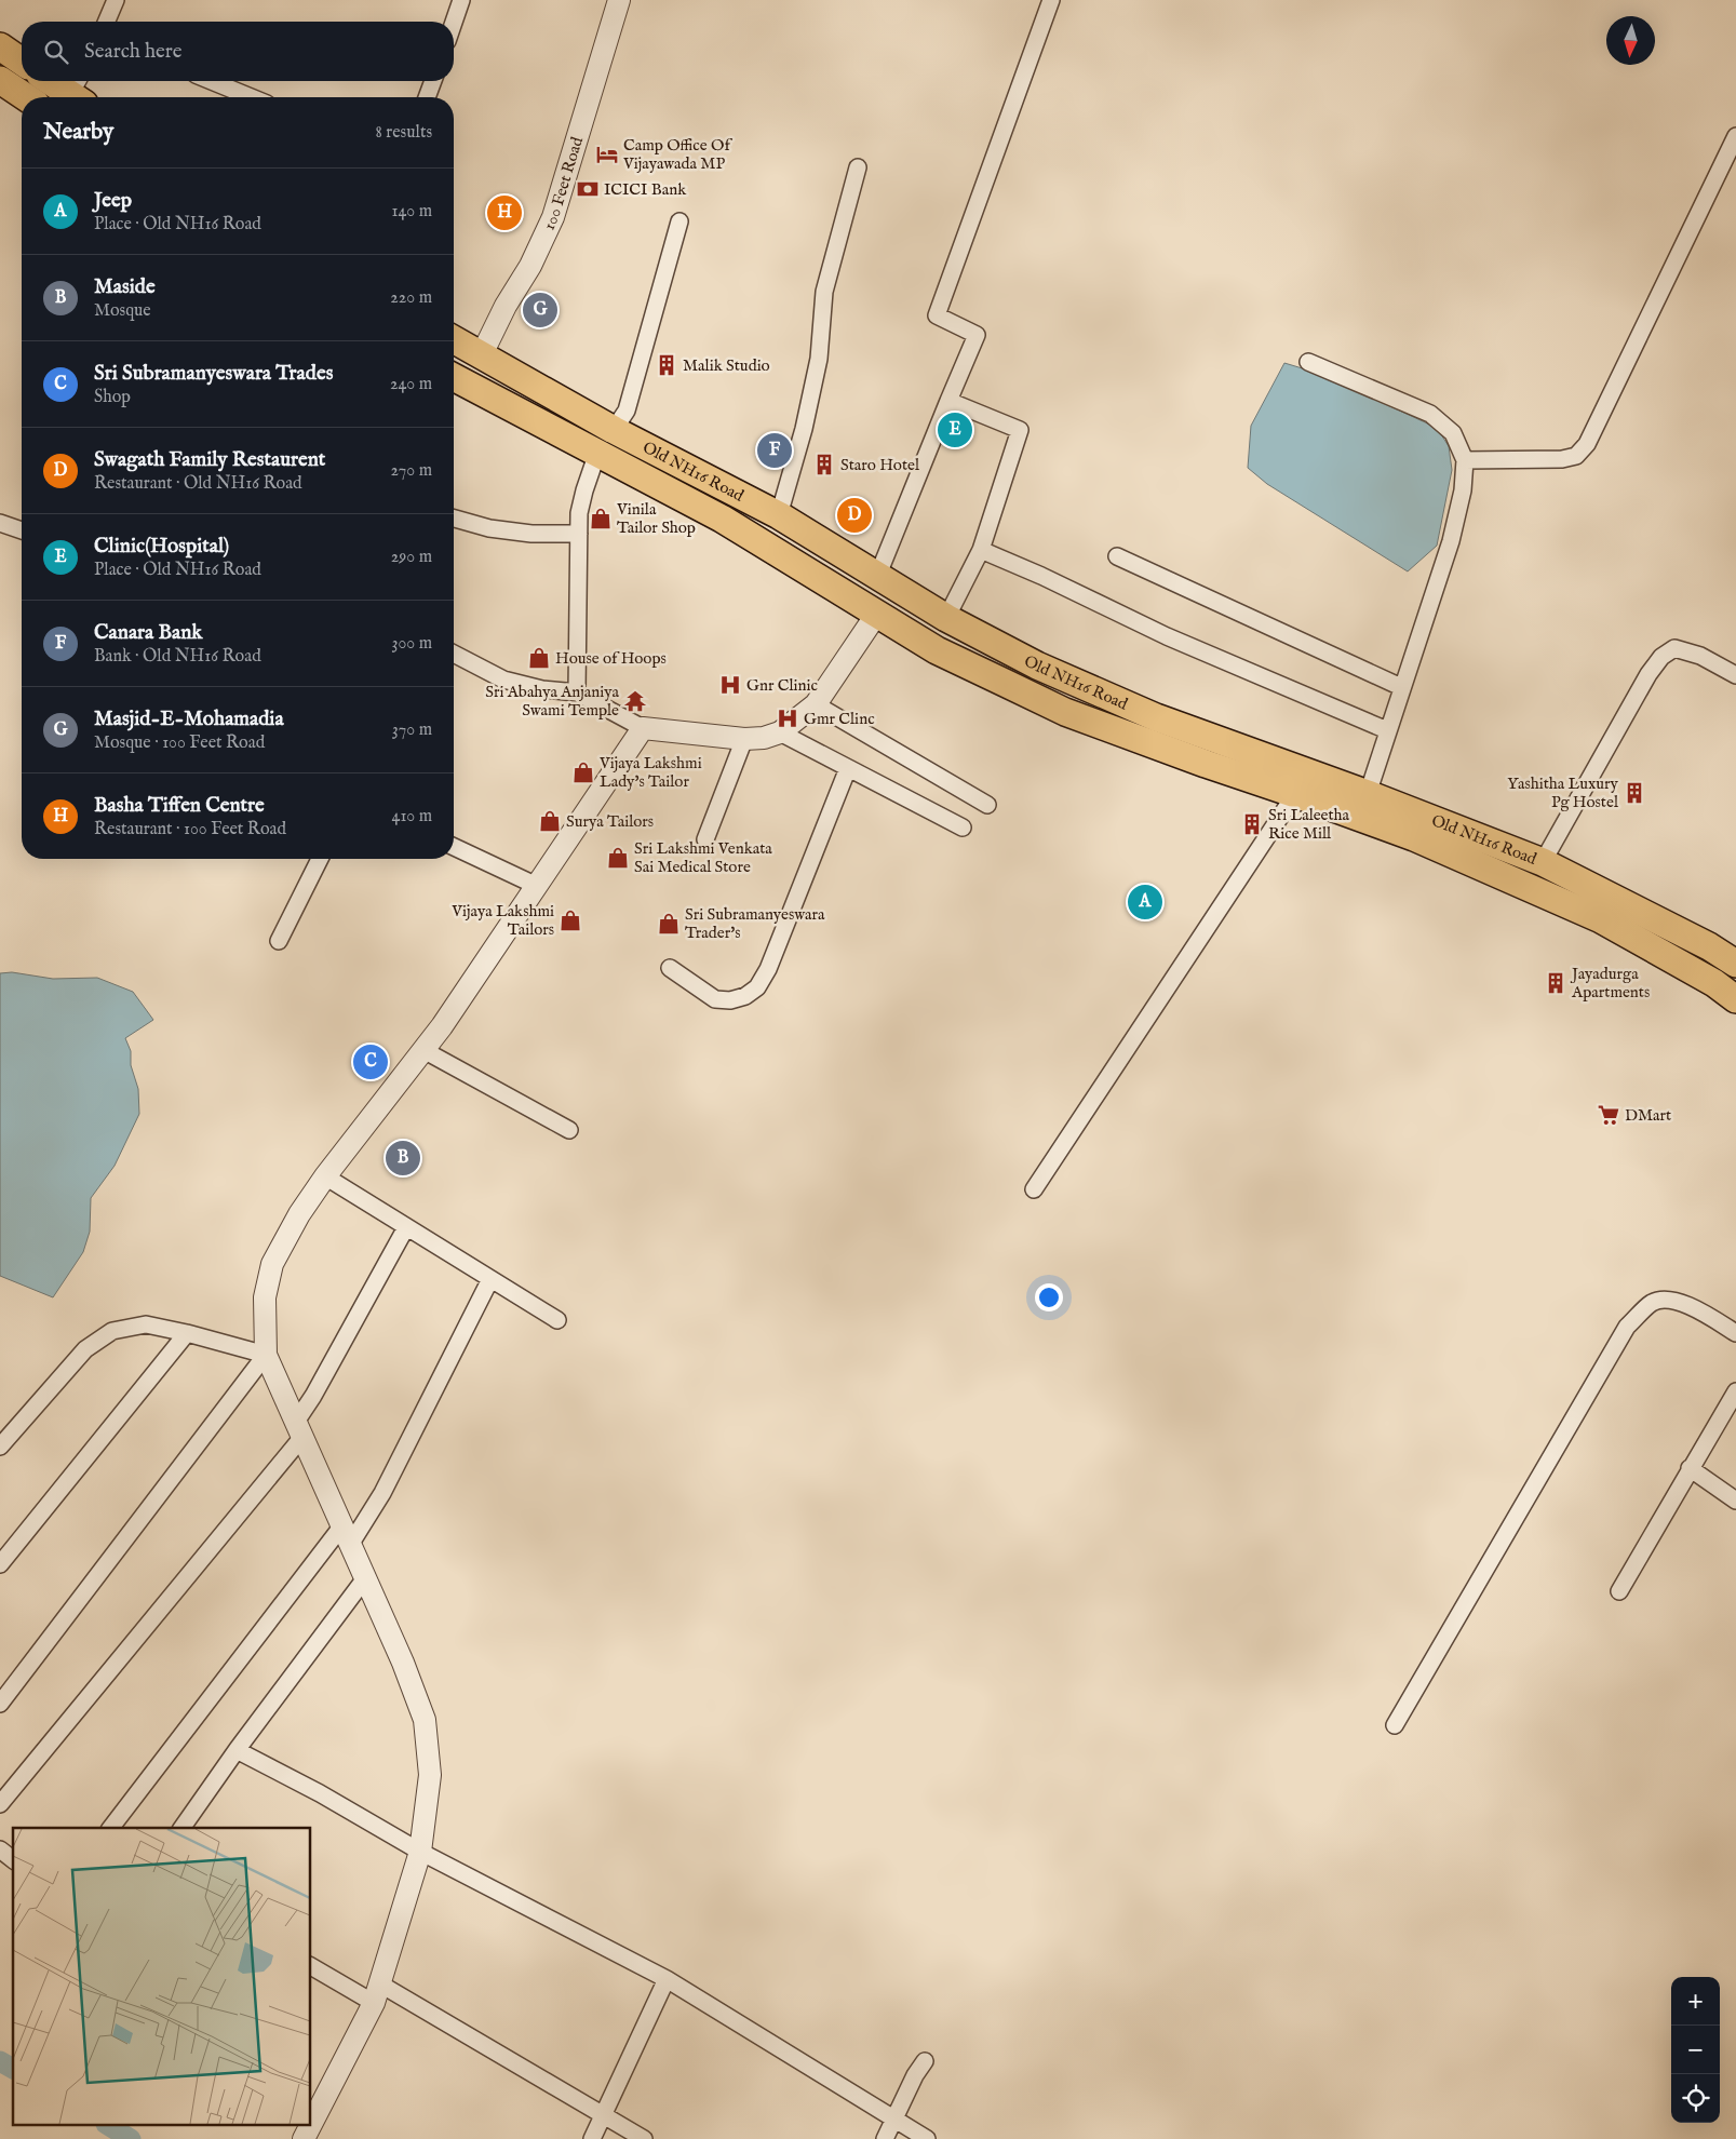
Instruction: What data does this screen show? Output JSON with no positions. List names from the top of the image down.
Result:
{
  "streets": {
    "main road": ["Old NH16 Road"],
    "street": ["100 Feet Road"]
  },
  "crossings": [
    ["100 Feet Road", "Old NH16 Road"]
  ],
  "places": {
    "hotel": ["Camp Office Of Vijayawada MP"],
    "bank": ["ICICI Bank"],
    "building": [
      "Malik Studio",
      "Staro Hotel",
      "Yashitha Luxury Pg Hostel",
      "Sri Laleetha Rice Mill",
      "Jayadurga Apartments"
    ],
    "shop": [
      "Vinila Tailor Shop",
      "House of Hoops",
      "Vijaya Lakshmi Lady's Tailor",
      "Surya Tailors",
      "Sri Lakshmi Venkata Sai Medical Store",
      "Vijaya Lakshmi Tailors",
      "Sri Subramanyeswara Trader's"
    ],
    "hospital": ["Gnr Clinic", "Gmr Clinc"],
    "temple": ["Sri Abahya Anjaniya Swami Temple"],
    "supermarket": ["DMart"]
  },
  "north": "bottom",
  "page": {
    "search": "Search here",
    "heading": ["Nearby", "8 results"],
    "list": [
      {
        "mark": "A",
        "name": "Jeep",
        "note": "Place · Old NH16 Road",
        "value": "140 m"
      },
      {
        "mark": "B",
        "name": "Maside",
        "note": "Mosque",
        "value": "220 m"
      },
      {
        "mark": "C",
        "name": "Sri Subramanyeswara Trades",
        "note": "Shop",
        "value": "240 m"
      },
      {
        "mark": "D",
        "name": "Swagath Family Restaurent",
        "note": "Restaurant · Old NH16 Road",
        "value": "270 m"
      },
      {
        "mark": "E",
        "name": "Clinic(Hospital)",
        "note": "Place · Old NH16 Road",
        "value": "290 m"
      },
      {
        "mark": "F",
        "name": "Canara Bank",
        "note": "Bank · Old NH16 Road",
        "value": "300 m"
      },
      {
        "mark": "G",
        "name": "Masjid-E-Mohamadia",
        "note": "Mosque · 100 Feet Road",
        "value": "370 m"
      },
      {
        "mark": "H",
        "name": "Basha Tiffen Centre",
        "note": "Restaurant · 100 Feet Road",
        "value": "410 m"
      }
    ],
    "pins": [
      "H",
      "G",
      "E",
      "F",
      "D",
      "A",
      "C",
      "B"
    ],
    "map_buttons": ["+", "−"]
  }
}
